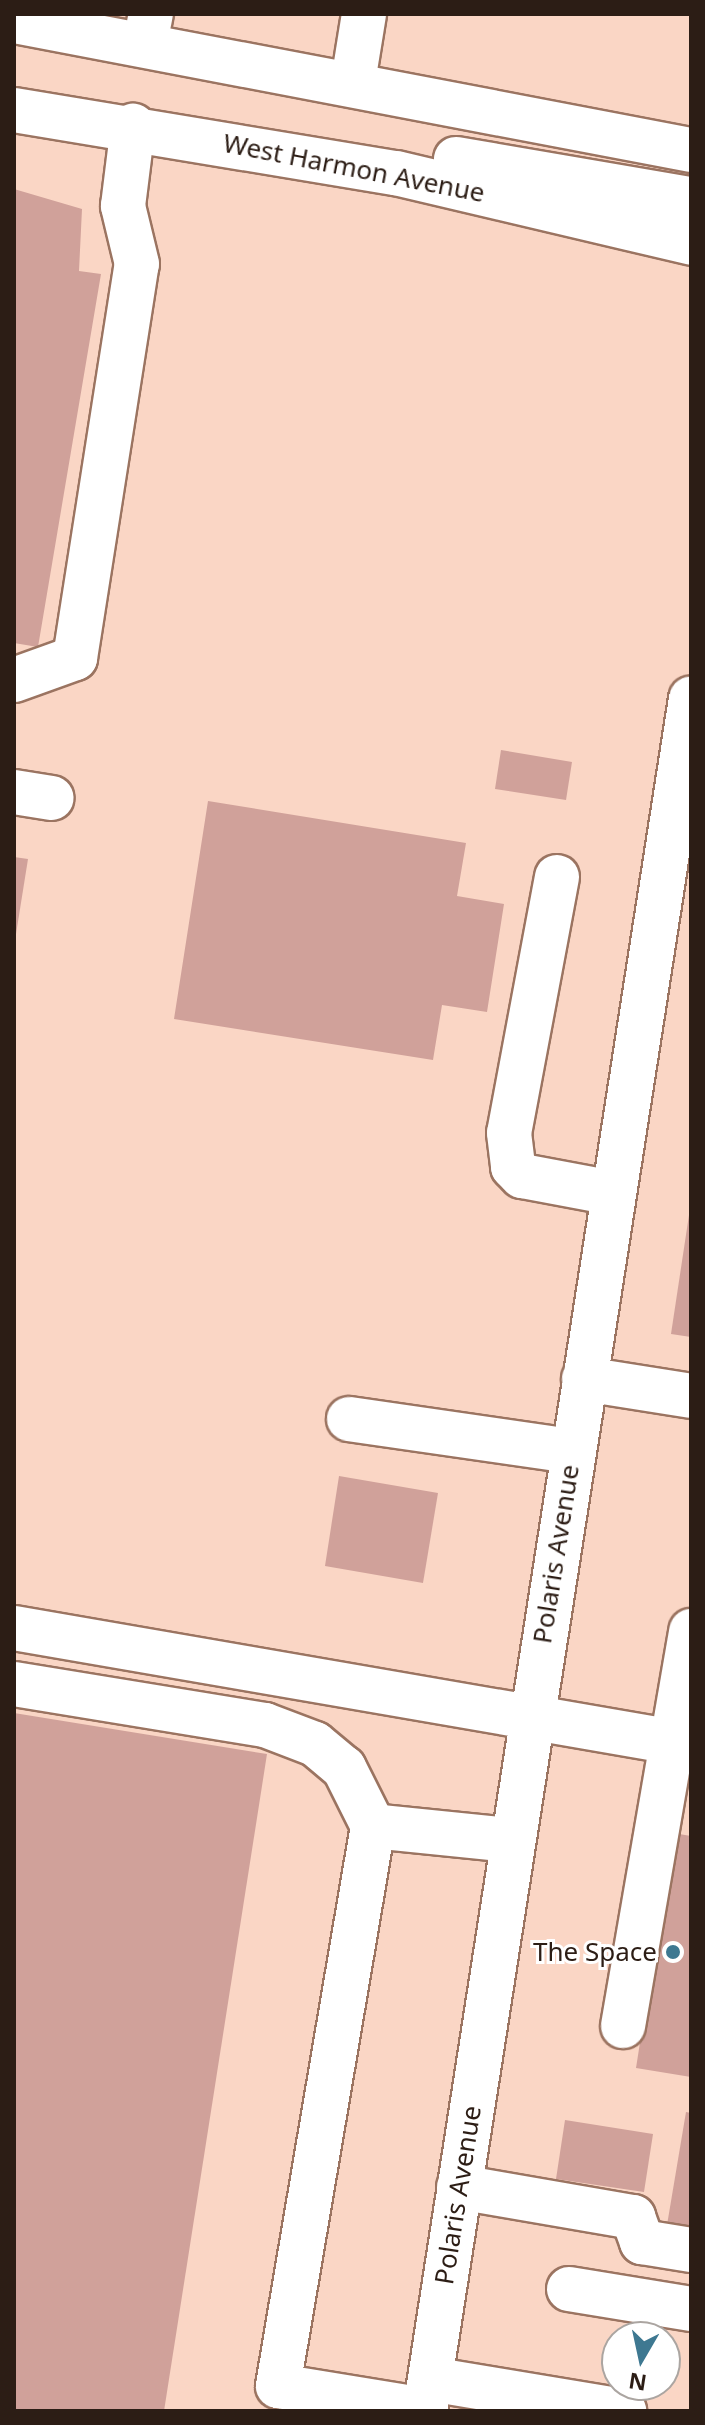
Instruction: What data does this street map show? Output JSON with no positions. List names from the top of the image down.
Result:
{
  "streets": {
    "street": ["West Harmon Avenue", "Polaris Avenue"]
  },
  "places": ["The Space"],
  "north": "bottom"
}
